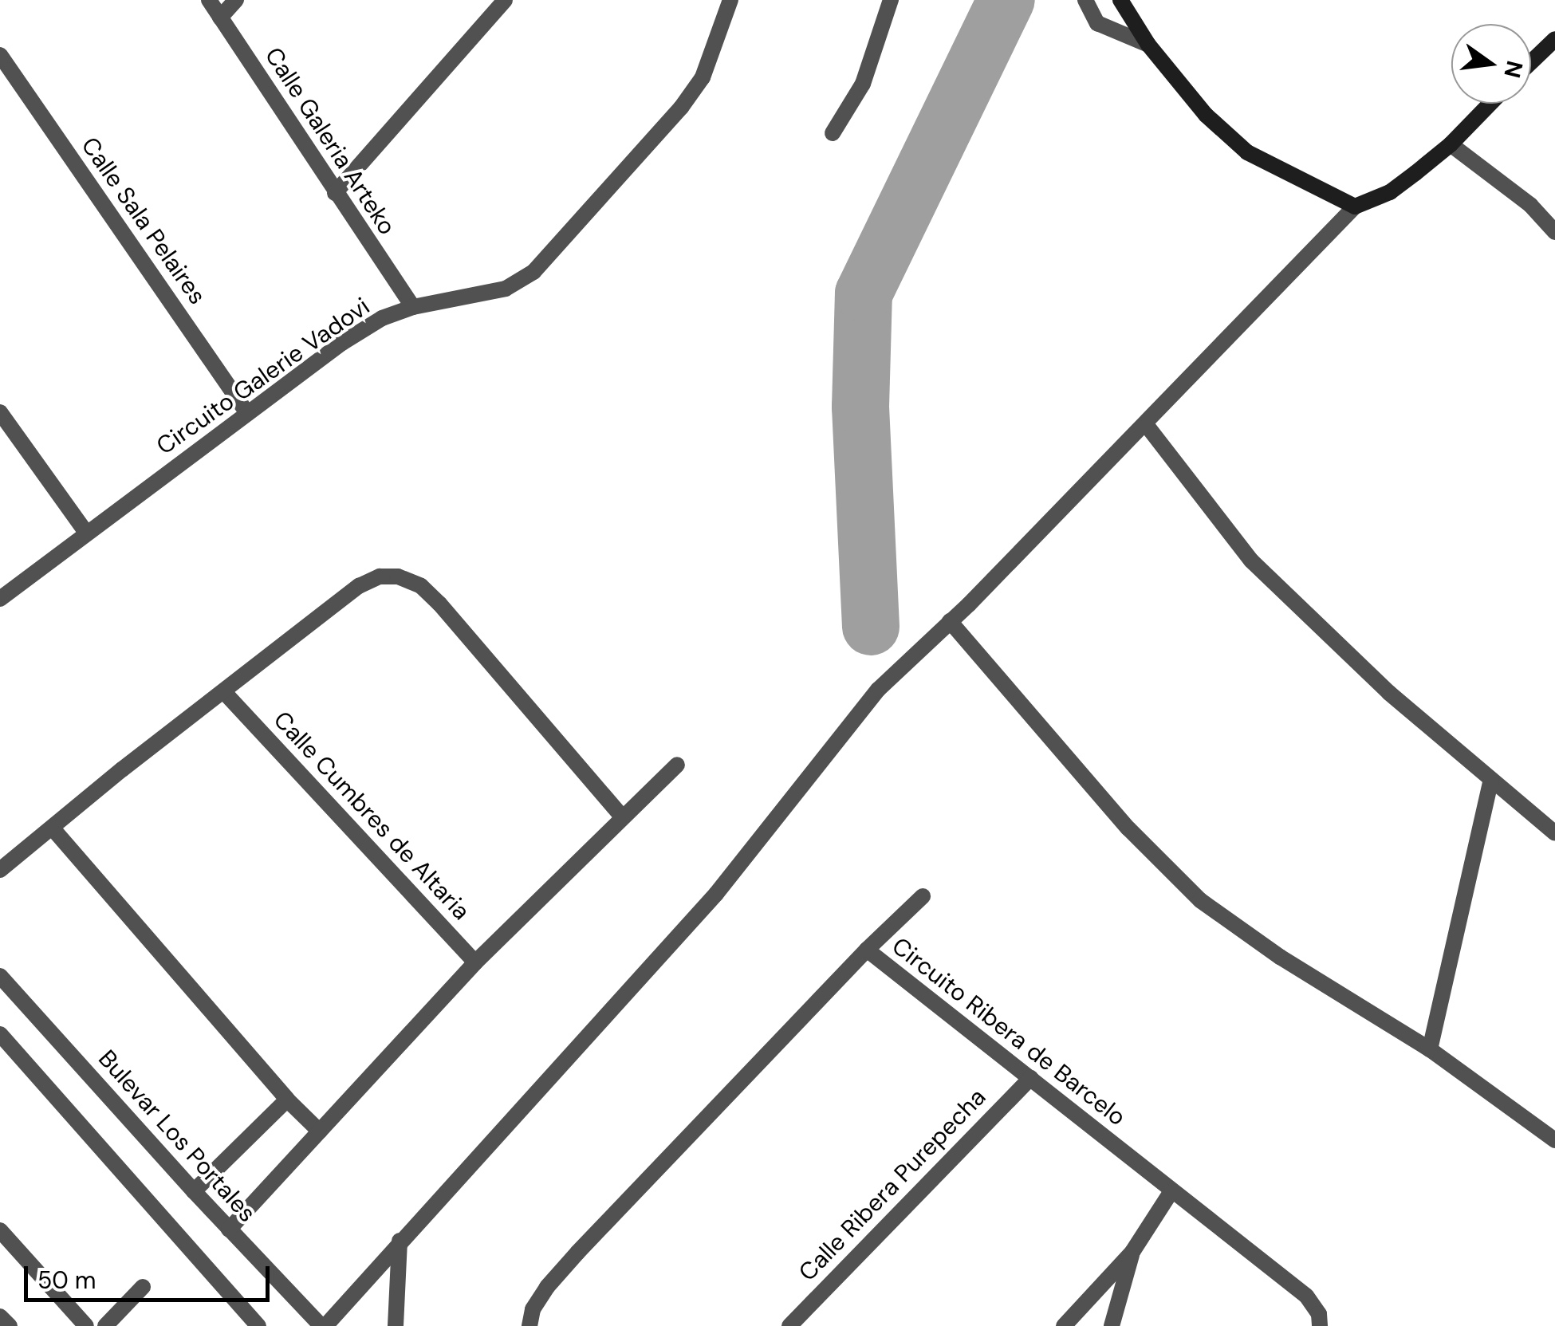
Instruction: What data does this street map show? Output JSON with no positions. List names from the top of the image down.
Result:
{
  "streets": {
    "street": [
      "Calle Galeria Arteko",
      "Calle Sala Pelaires",
      "Circuito Galerie Vadovi",
      "Calle Cumbres de Altaria",
      "Circuito Ribera de Barcelo",
      "Bulevar Los Portales",
      "Calle Ribera Purepecha"
    ]
  },
  "crossings": [
    ["Calle Galeria Arteko", "Circuito Galerie Vadovi"],
    ["Calle Sala Pelaires", "Circuito Galerie Vadovi"],
    ["Circuito Ribera de Barcelo", "Calle Ribera Purepecha"]
  ],
  "scale_bar": "50 m",
  "north": "right"
}
